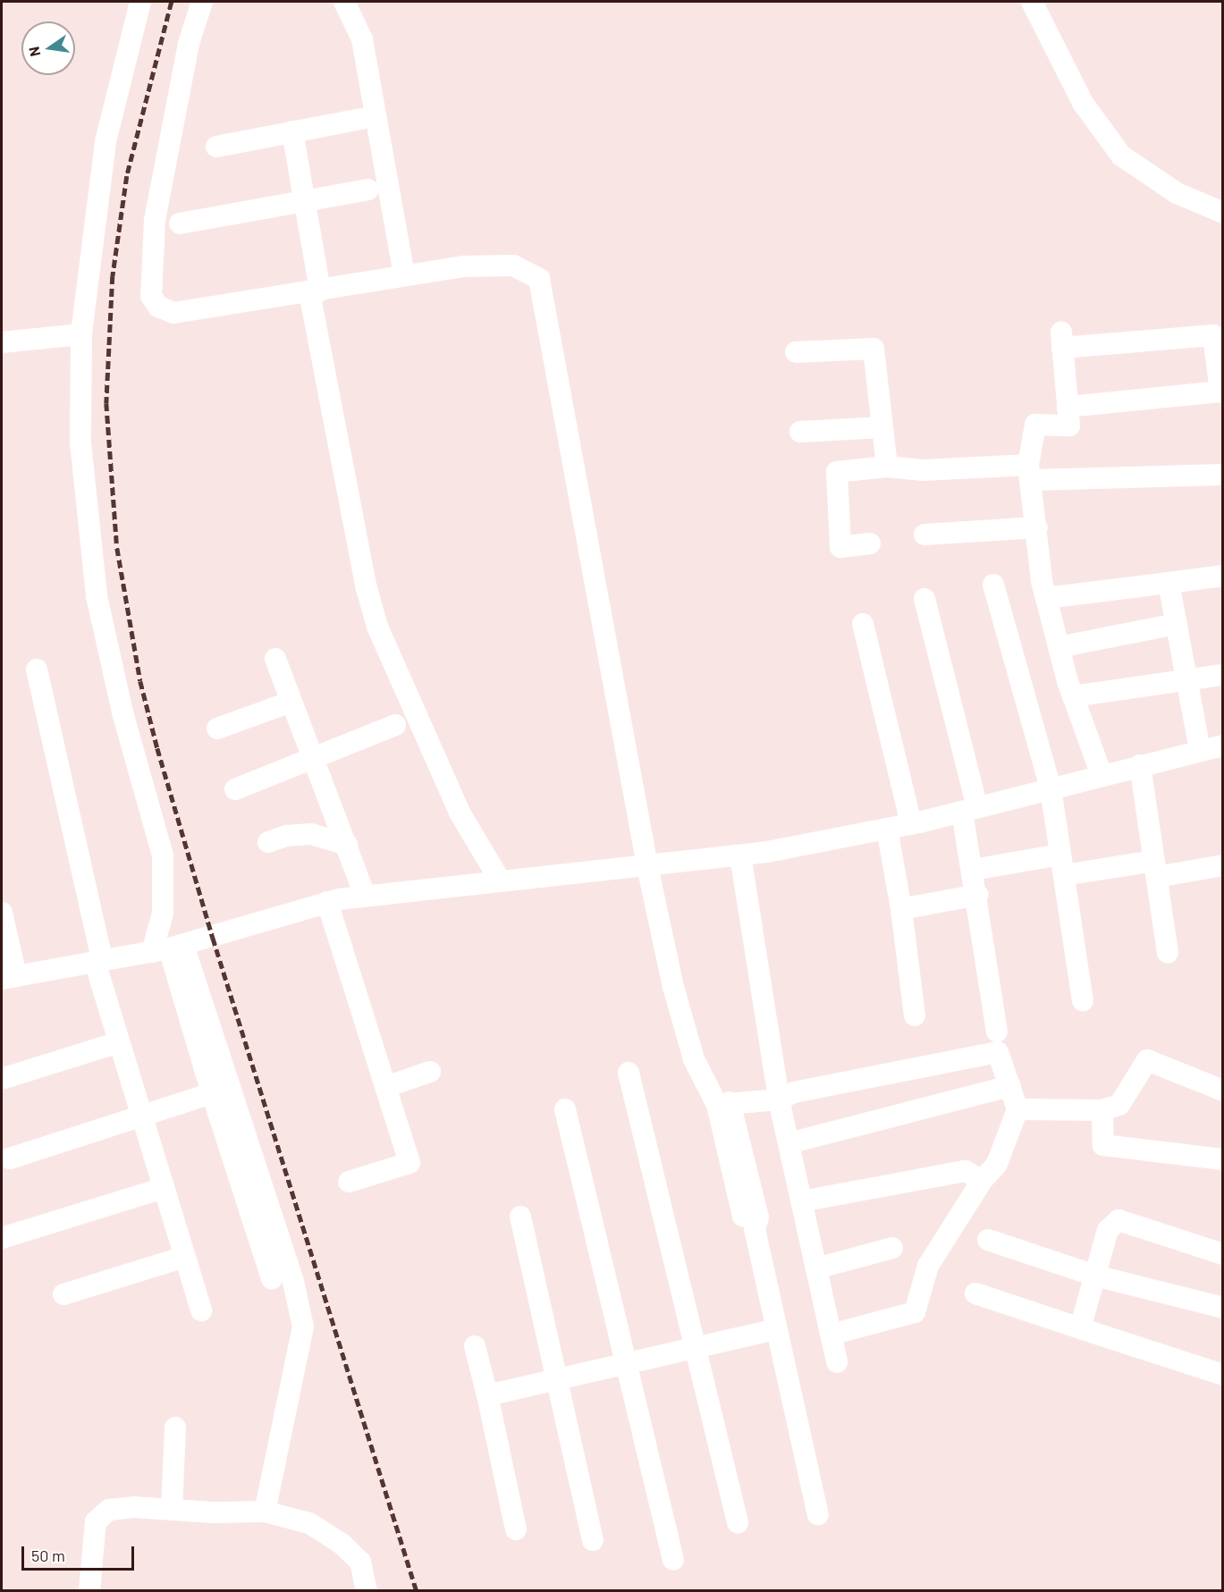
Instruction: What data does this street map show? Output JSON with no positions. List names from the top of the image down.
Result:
{
  "scale_bar": "50 m",
  "north": "left"
}
